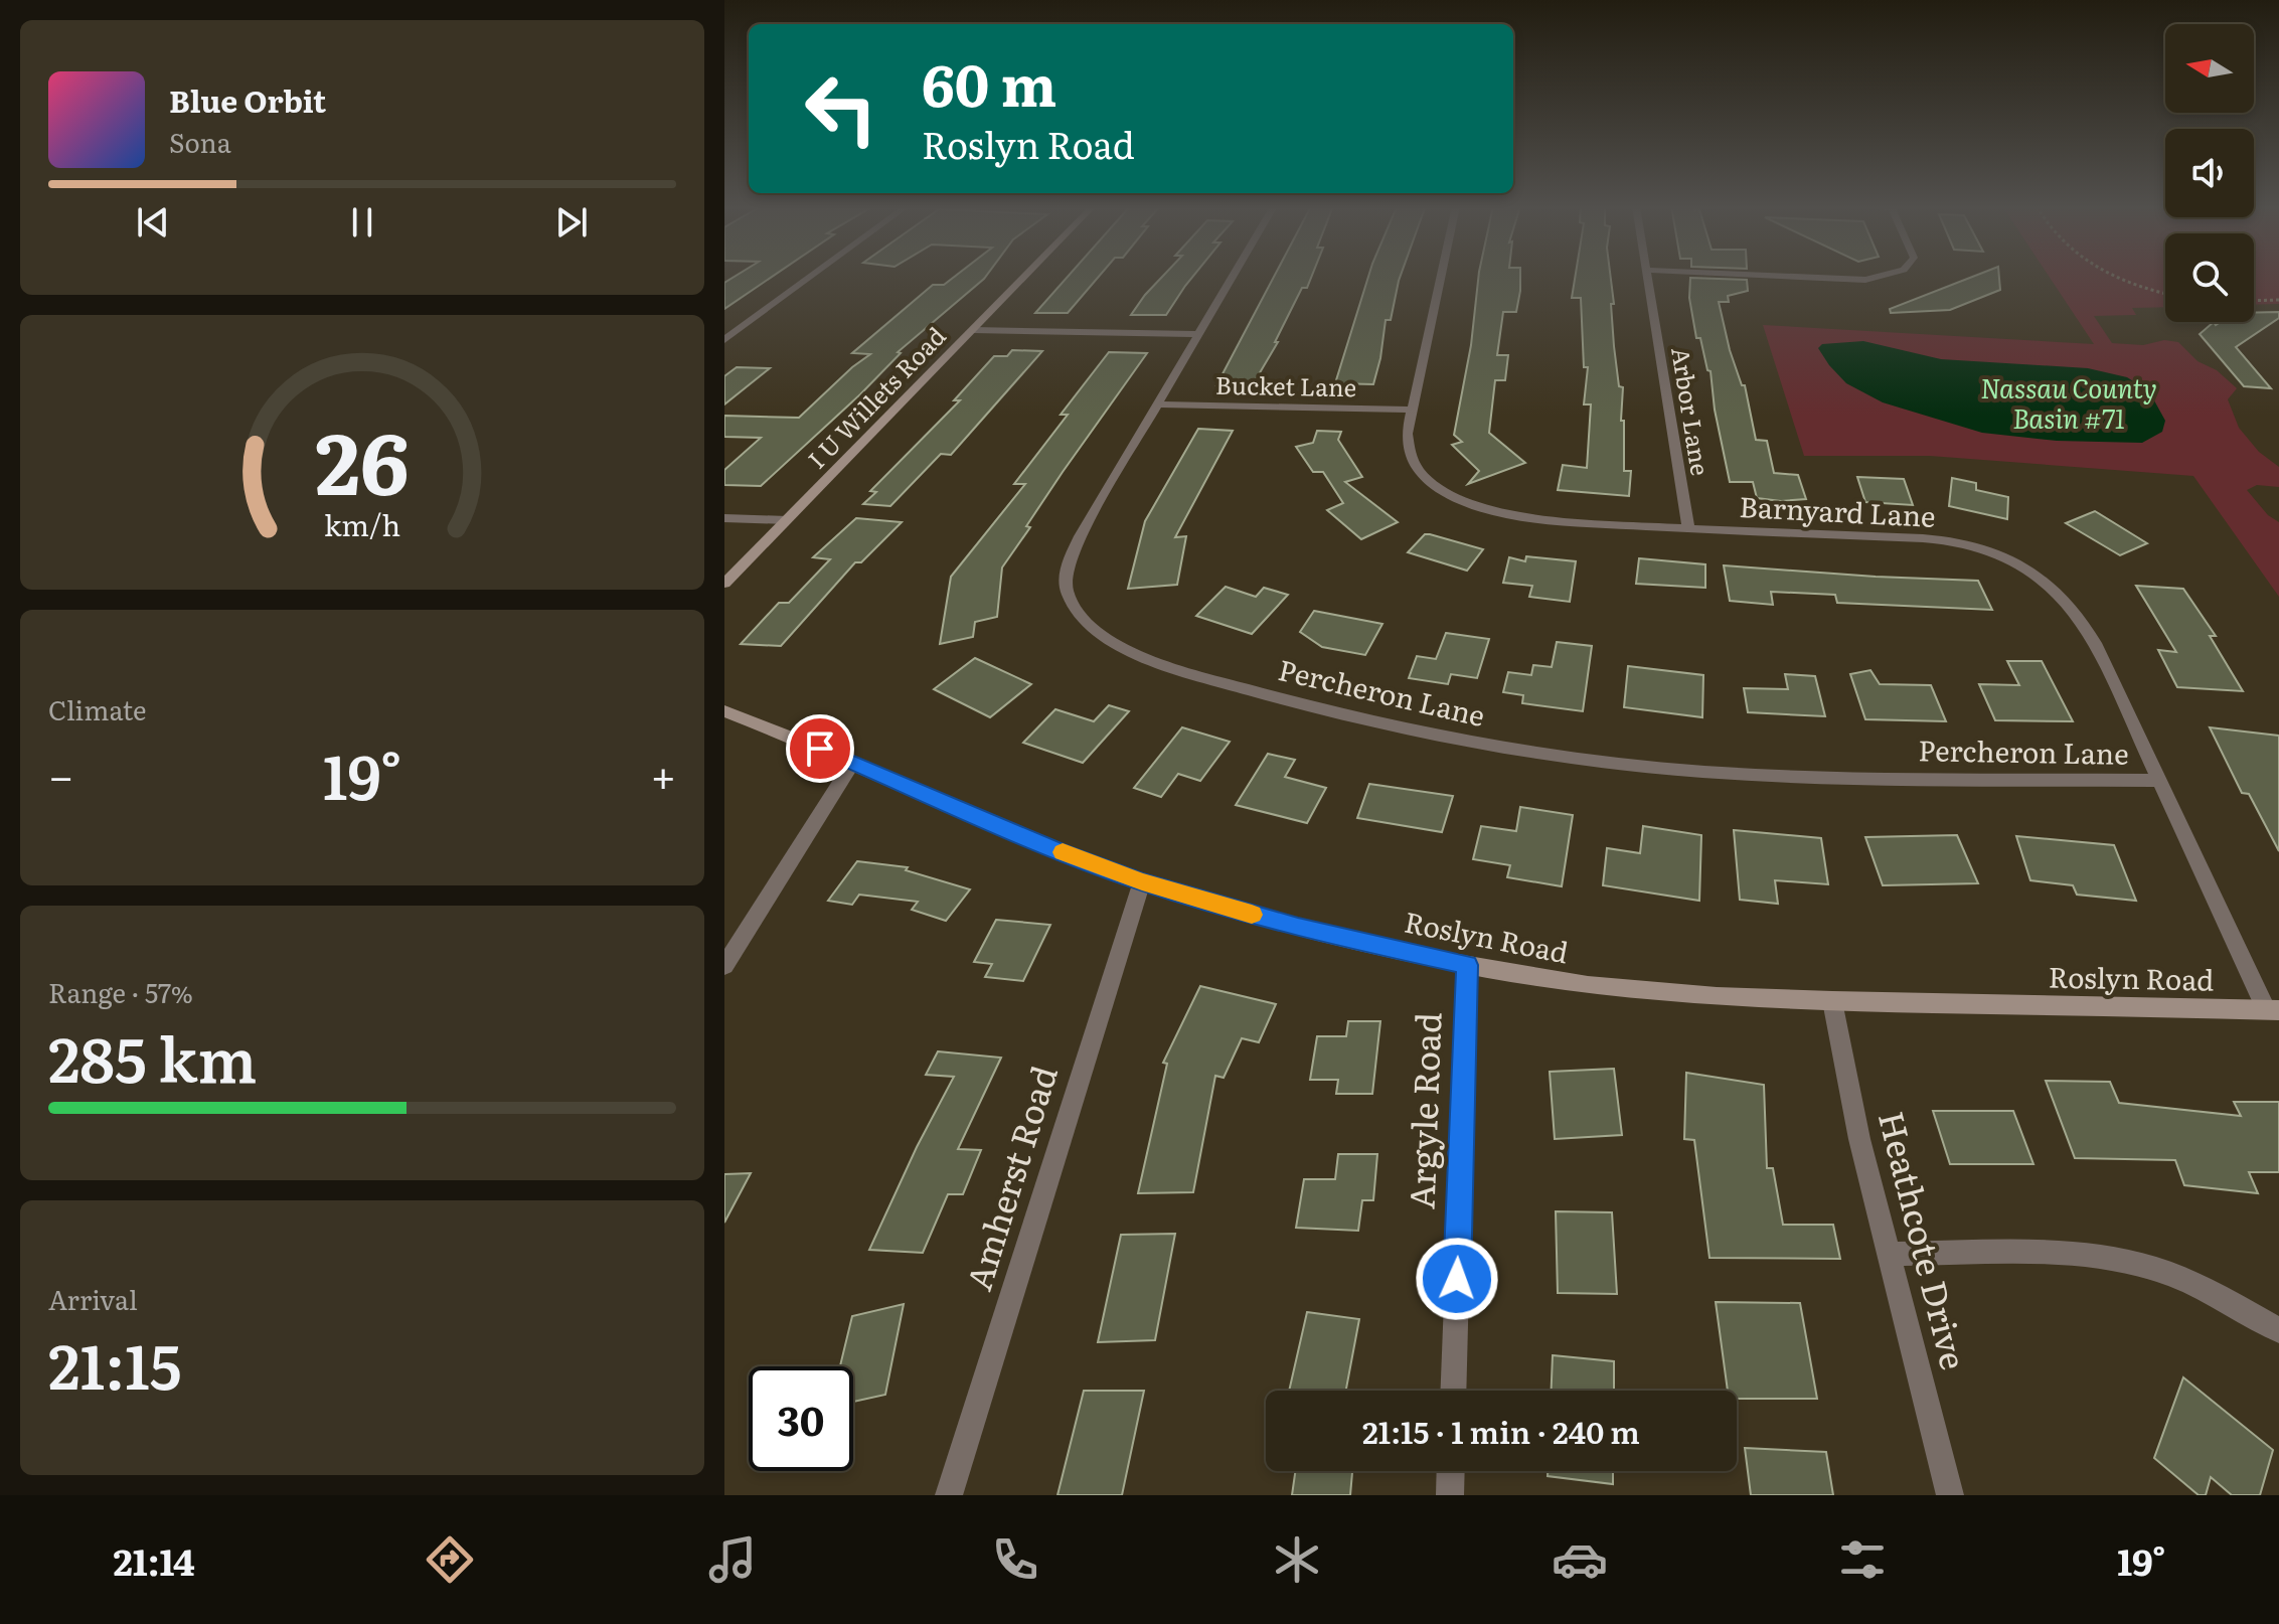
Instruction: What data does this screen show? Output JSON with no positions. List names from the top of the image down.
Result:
{
  "streets": {
    "main road": ["I U Willets Road", "Roslyn Road"],
    "street": [
      "Bucket Lane",
      "Arbor Lane",
      "Barnyard Lane",
      "Percheron Lane",
      "Argyle Road",
      "Amherst Road",
      "Heathcote Drive"
    ]
  },
  "crossings": [
    ["Bucket Lane", "Barnyard Lane"],
    ["Bucket Lane", "Percheron Lane"],
    ["Arbor Lane", "Barnyard Lane"],
    ["Barnyard Lane", "Percheron Lane"],
    ["Barnyard Lane", "Roslyn Road"],
    ["Roslyn Road", "Argyle Road"],
    ["Roslyn Road", "Amherst Road"],
    ["Roslyn Road", "Heathcote Drive"]
  ],
  "water": ["Nassau County Basin #71"],
  "north": "left",
  "page": {
    "turn": ["60 m", "Roslyn Road"],
    "song": ["Blue Orbit", "Sona"],
    "tile": [
      "Climate",
      ["Range · 57%", "285 km"],
      ["Arrival", "21:15"]
    ],
    "heat": ["−", "19°", "+"],
    "limit": "30",
    "trip": "21:15 · 1 min · 240 m",
    "tabs": ["21:14", "19°"],
    "gauge": ["26", "km/h"]
  }
}
